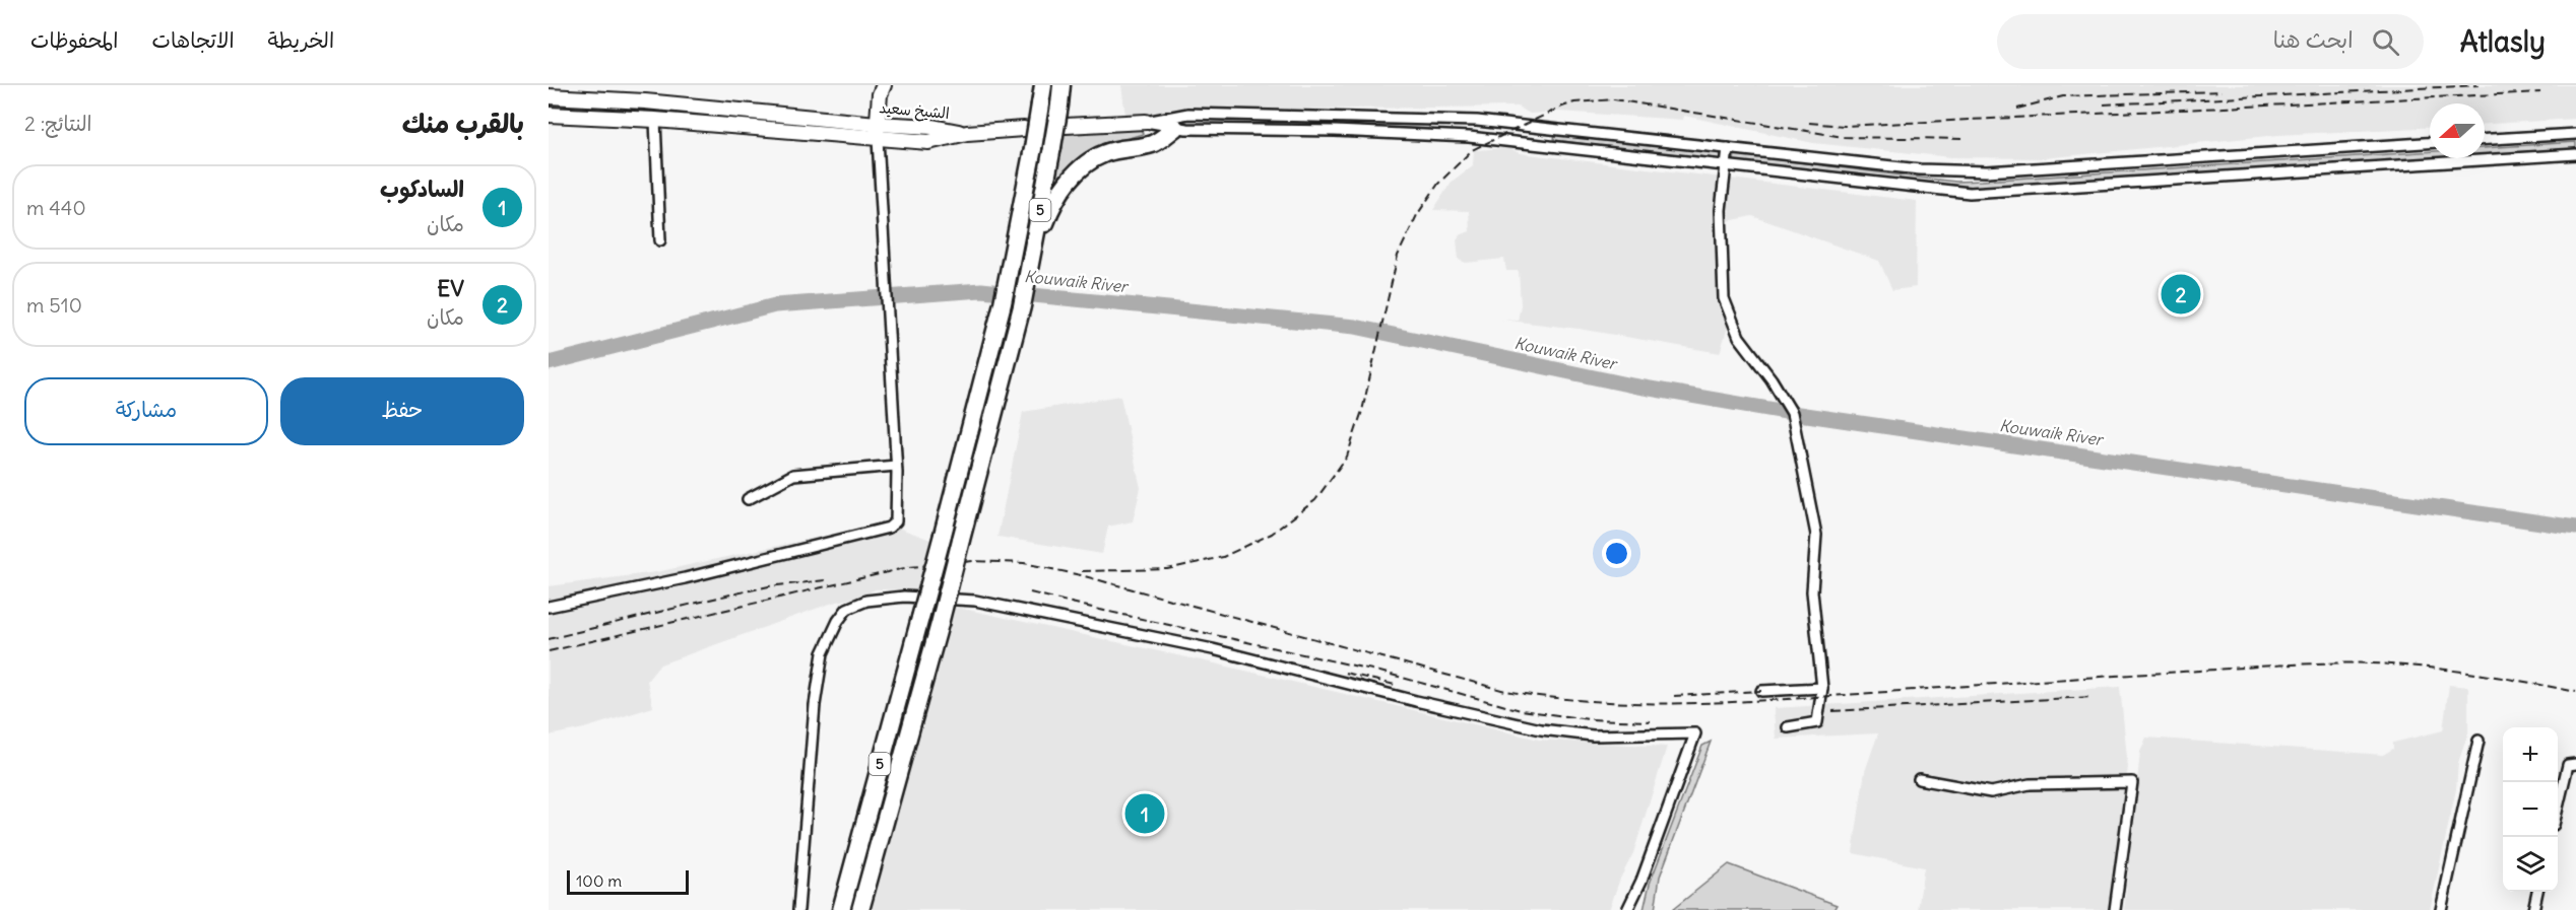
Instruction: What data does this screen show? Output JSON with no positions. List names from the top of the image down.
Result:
{
  "streets": {
    "highway": ["5"],
    "main road": ["الشيخ سعيد"]
  },
  "water": ["Kouwaik River"],
  "scale_bar": "100 m",
  "north": "left",
  "page": {
    "header": "Atlasly",
    "search": "ابحث هنا",
    "nav": ["الخريطة", "الاتجاهات", "المحفوظات"],
    "heading": ["بالقرب منك", "النتائج: 2"],
    "list": [
      {
        "mark": "1",
        "name": "السادكوب",
        "note": "مكان",
        "value": "440 m"
      },
      {
        "mark": "2",
        "name": "EV",
        "note": "مكان",
        "value": "510 m"
      }
    ],
    "pins": ["2", "1"],
    "buttons": ["حفظ", "مشاركة"],
    "map_buttons": ["+", "−"],
    "scale": "100 m"
  }
}
